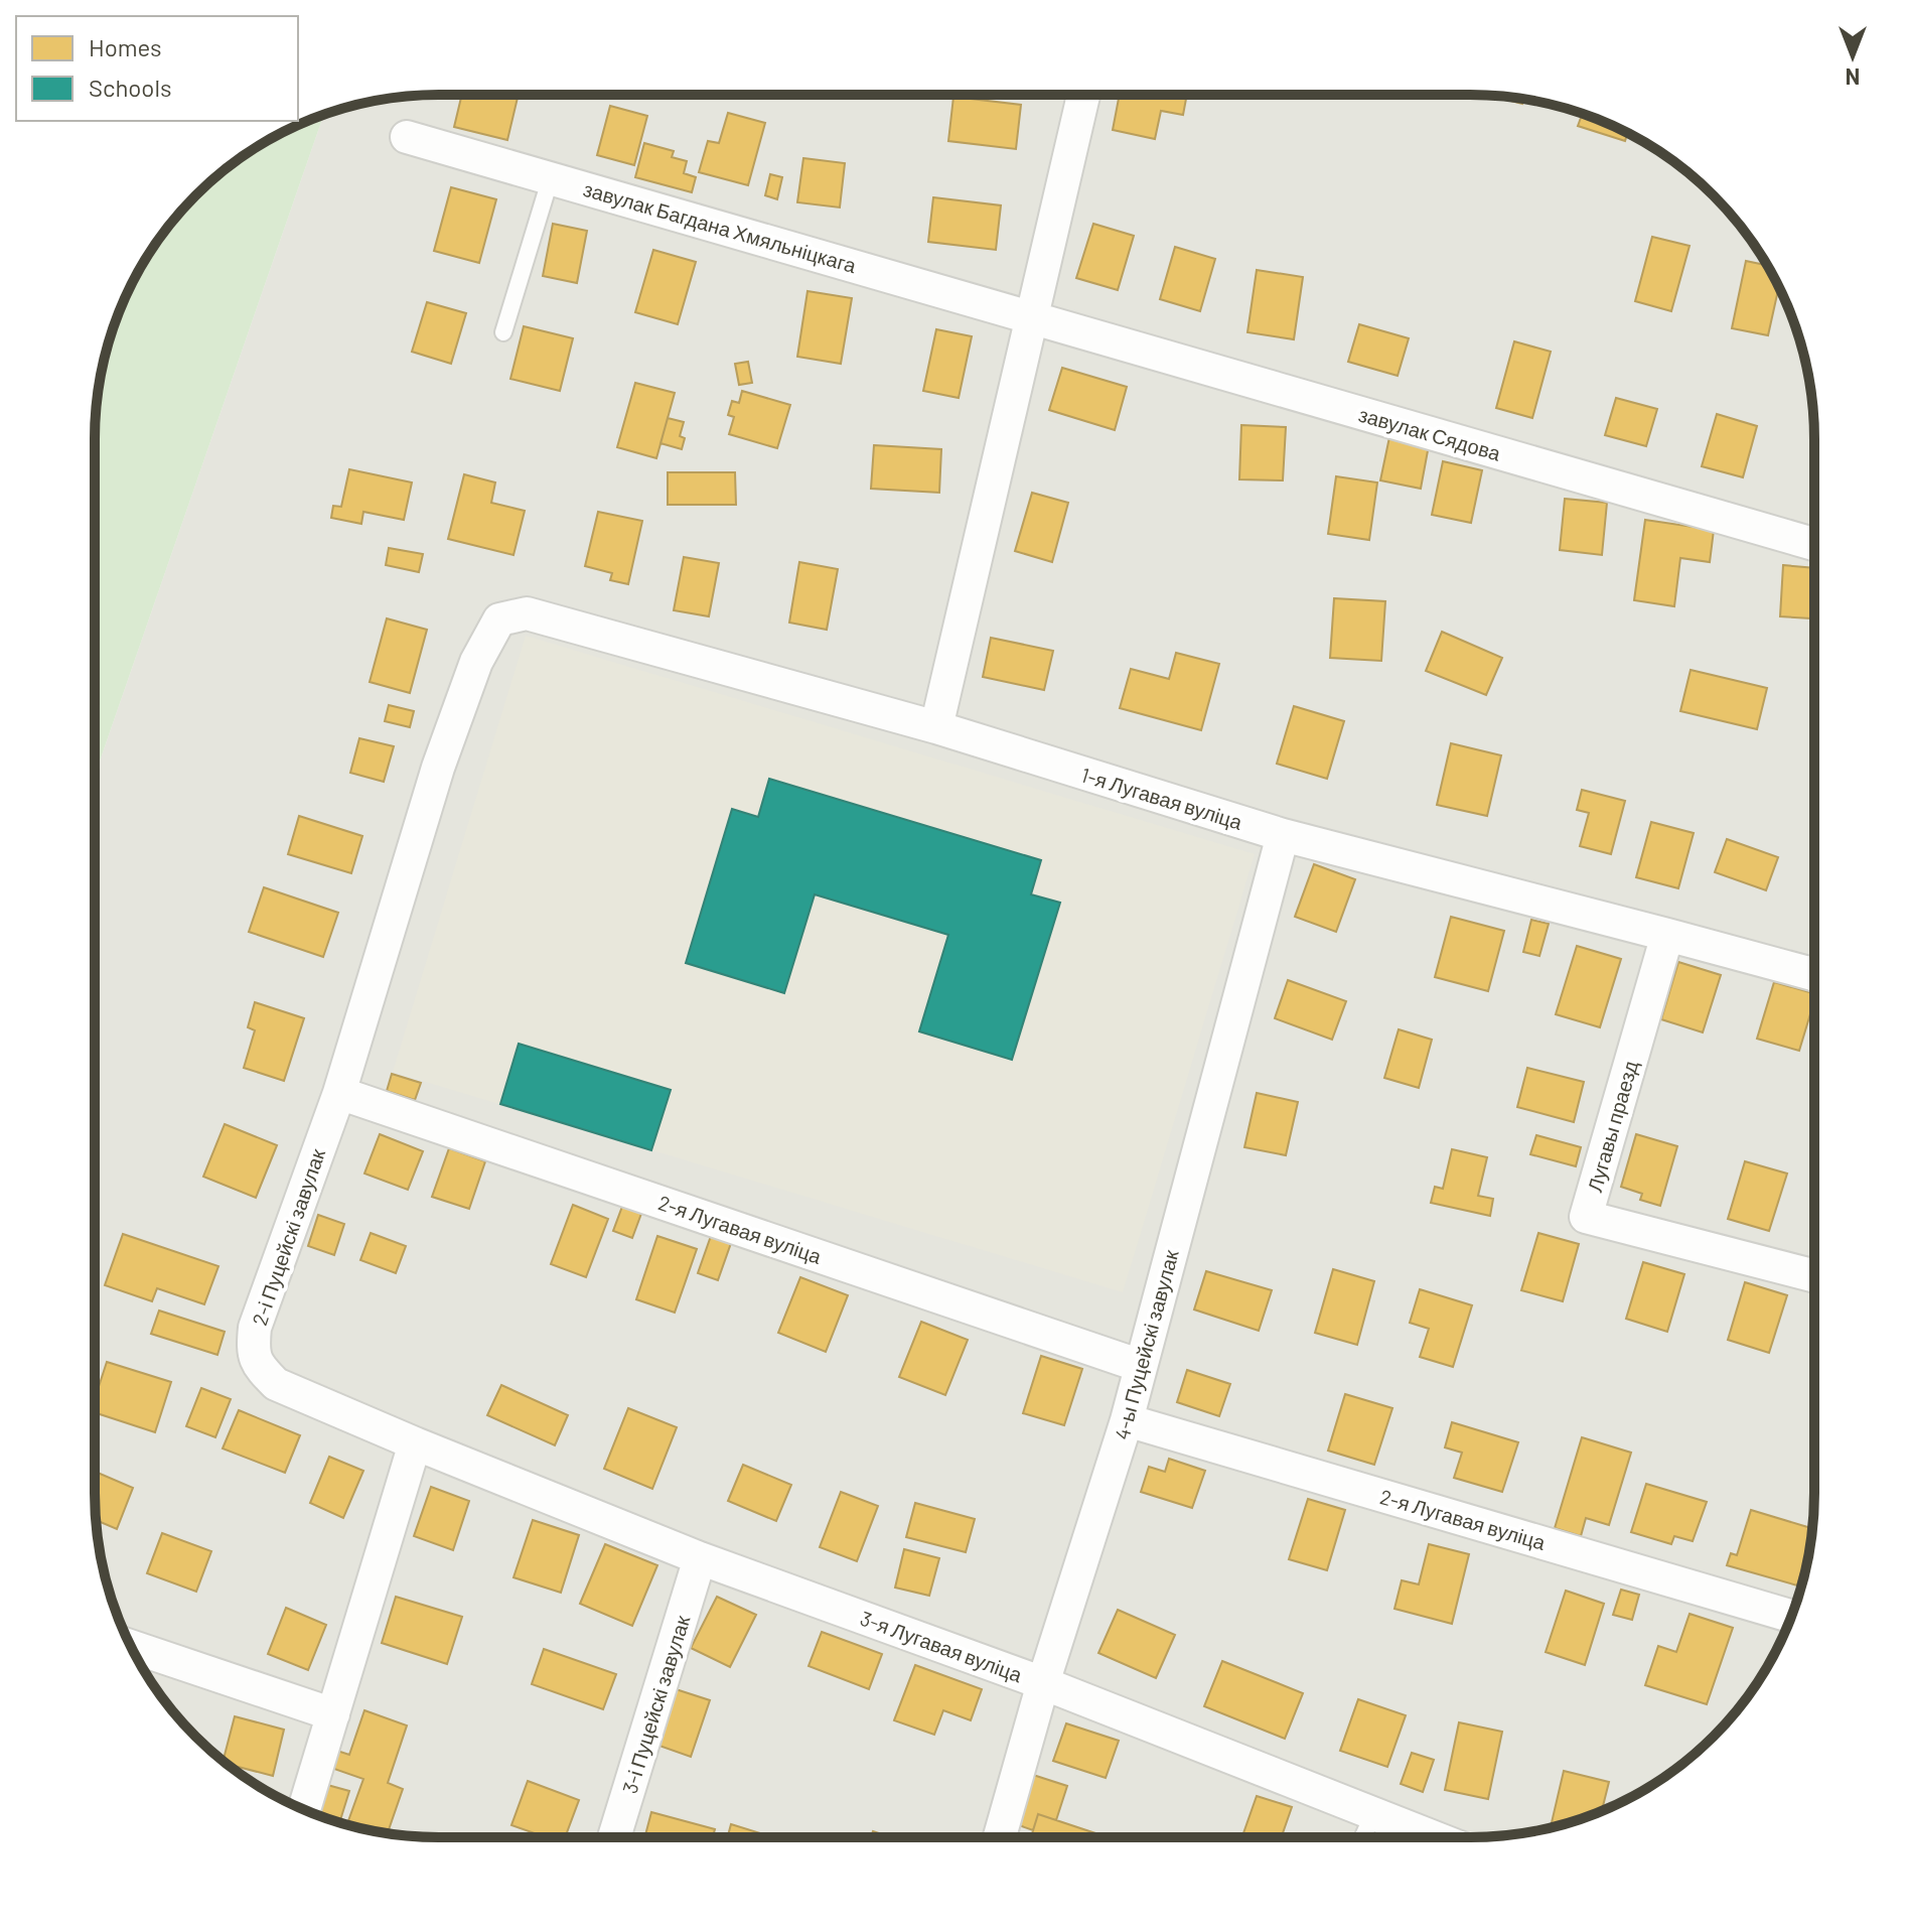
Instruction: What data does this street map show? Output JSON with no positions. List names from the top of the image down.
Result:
{
  "streets": {
    "street": [
      "завулак Багдана Хмяльніцкага",
      "завулак Сядова",
      "1-я Лугавая вуліца",
      "Лугавы праезд",
      "2-я Лугавая вуліца",
      "2-і Пуцейскі завулак",
      "4-ы Пуцейскі завулак",
      "3-я Лугавая вуліца",
      "3-і Пуцейскі завулак"
    ]
  },
  "crossings": [
    ["завулак Багдана Хмяльніцкага", "завулак Сядова"],
    ["1-я Лугавая вуліца", "Лугавы праезд"],
    ["1-я Лугавая вуліца", "2-і Пуцейскі завулак"],
    ["1-я Лугавая вуліца", "4-ы Пуцейскі завулак"],
    ["2-я Лугавая вуліца", "2-і Пуцейскі завулак"],
    ["2-я Лугавая вуліца", "4-ы Пуцейскі завулак"],
    ["2-і Пуцейскі завулак", "3-я Лугавая вуліца"],
    ["4-ы Пуцейскі завулак", "3-я Лугавая вуліца"],
    ["3-я Лугавая вуліца", "3-і Пуцейскі завулак"]
  ],
  "legend": ["Homes", "Schools"],
  "north": "bottom"
}
